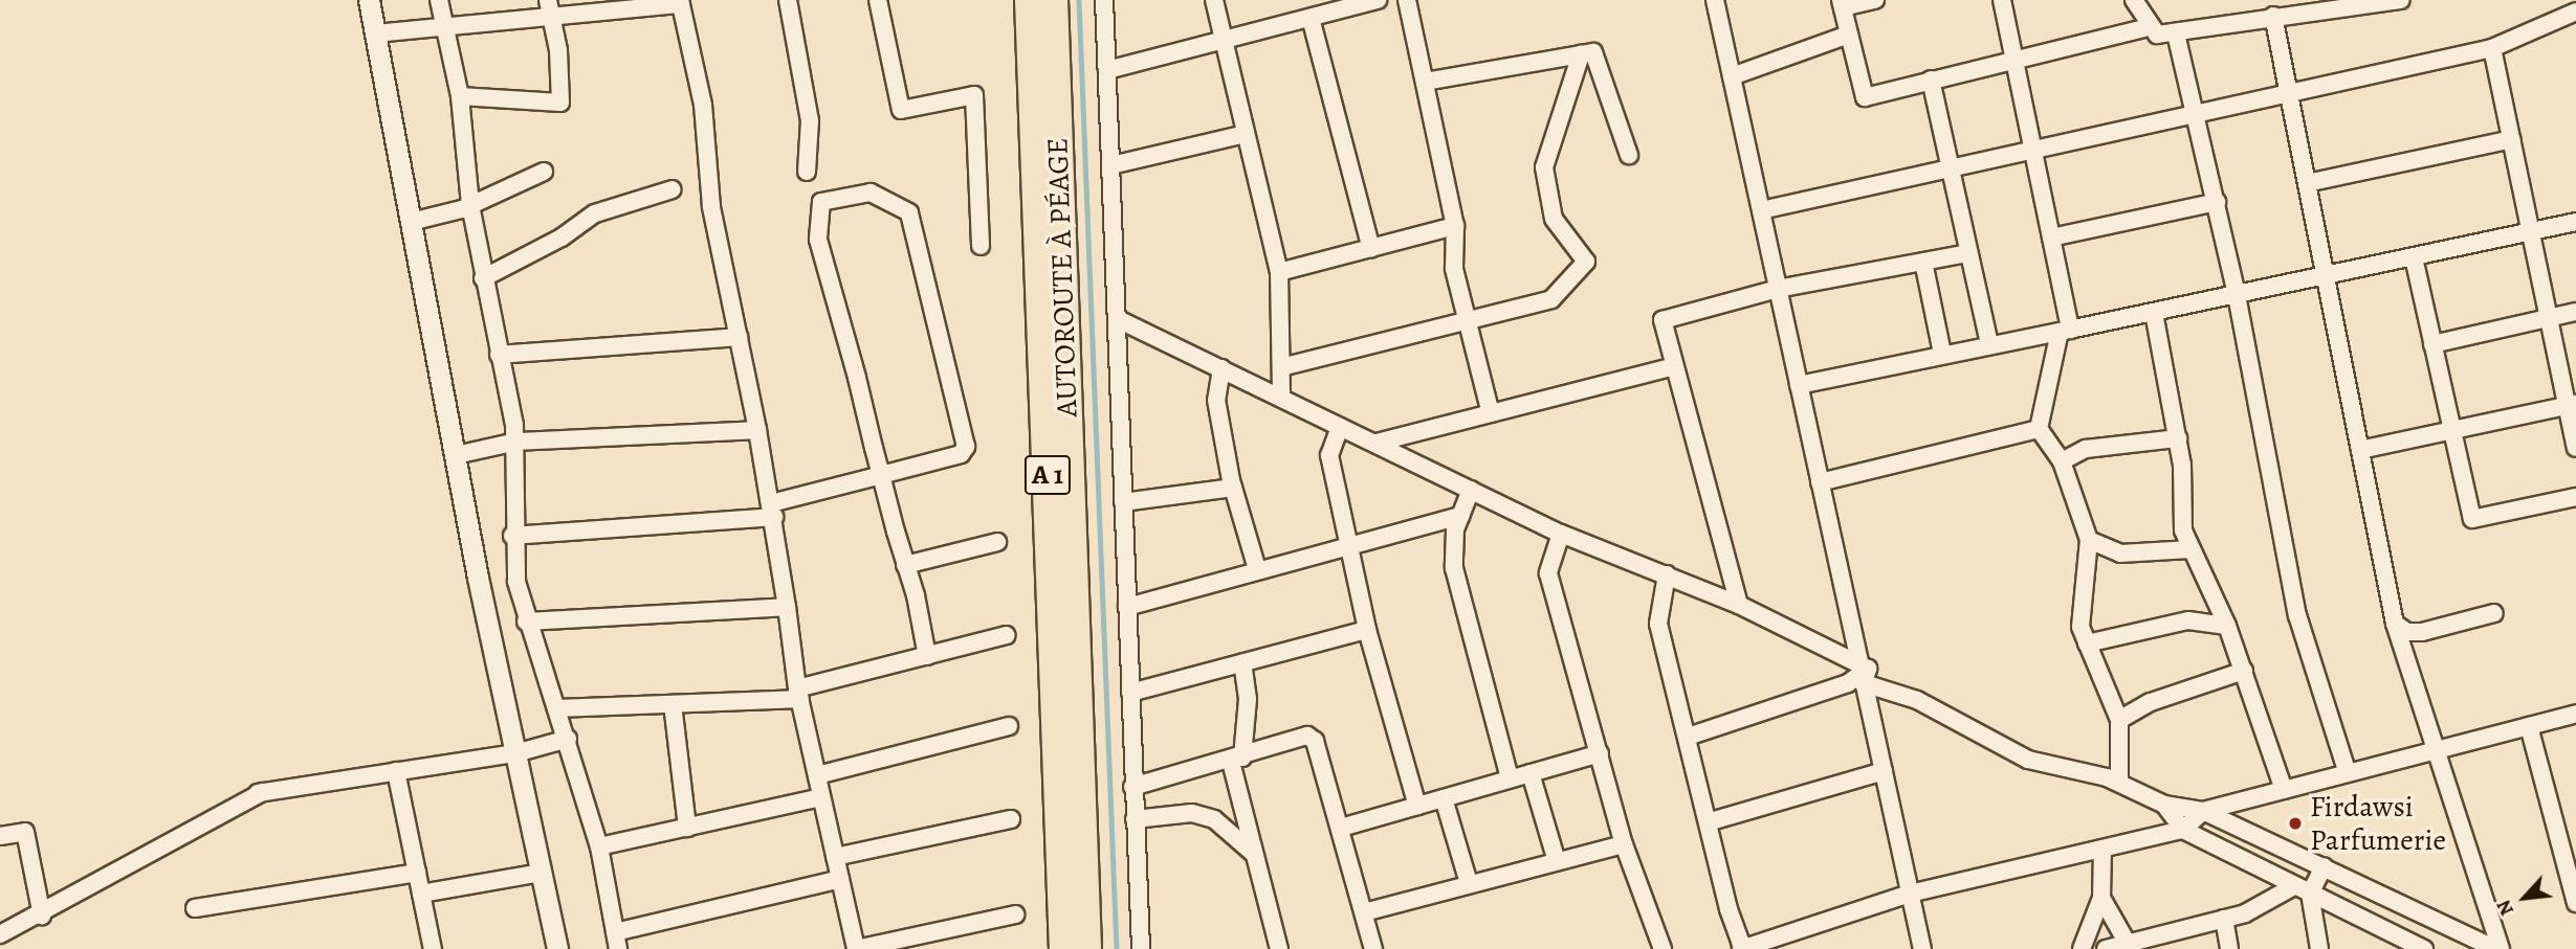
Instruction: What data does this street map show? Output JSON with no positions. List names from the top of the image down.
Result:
{
  "streets": {
    "highway": ["AUTOROUTE À PÉAGE", "A 1"]
  },
  "places": ["Firdawsi Parfumerie"],
  "north": "bottom left"
}
